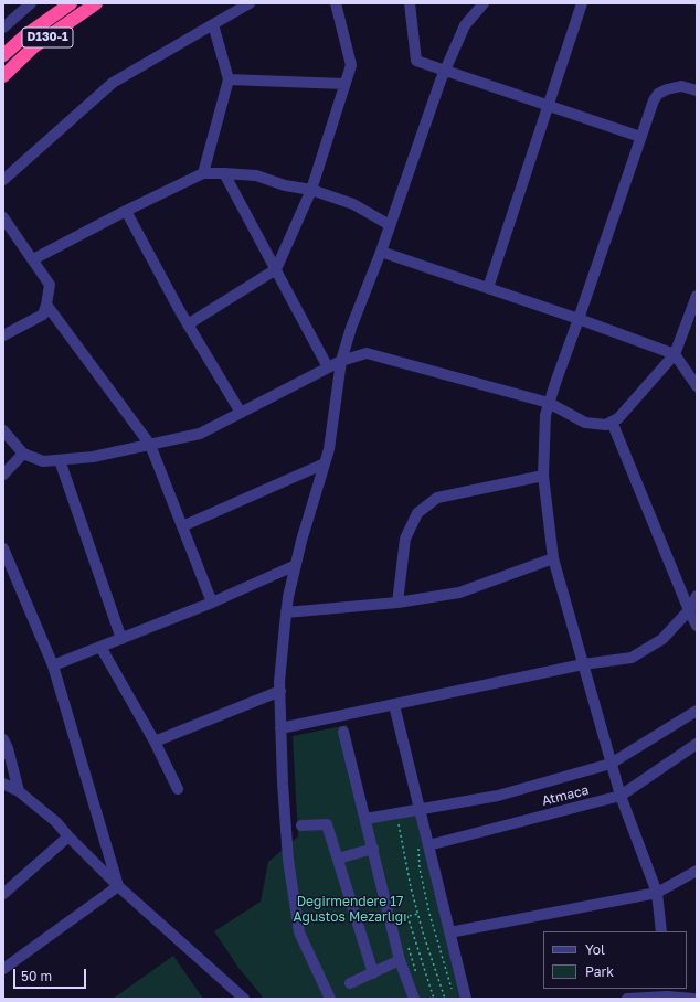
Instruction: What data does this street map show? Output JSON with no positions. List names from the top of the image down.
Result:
{
  "streets": {
    "highway": ["D130-1"],
    "street": ["Atmaca"]
  },
  "parks": ["Değirmendere 17 Ağustos Mezarlığı"],
  "legend": ["Yol", "Park"],
  "scale_bar": "50 m"
}
